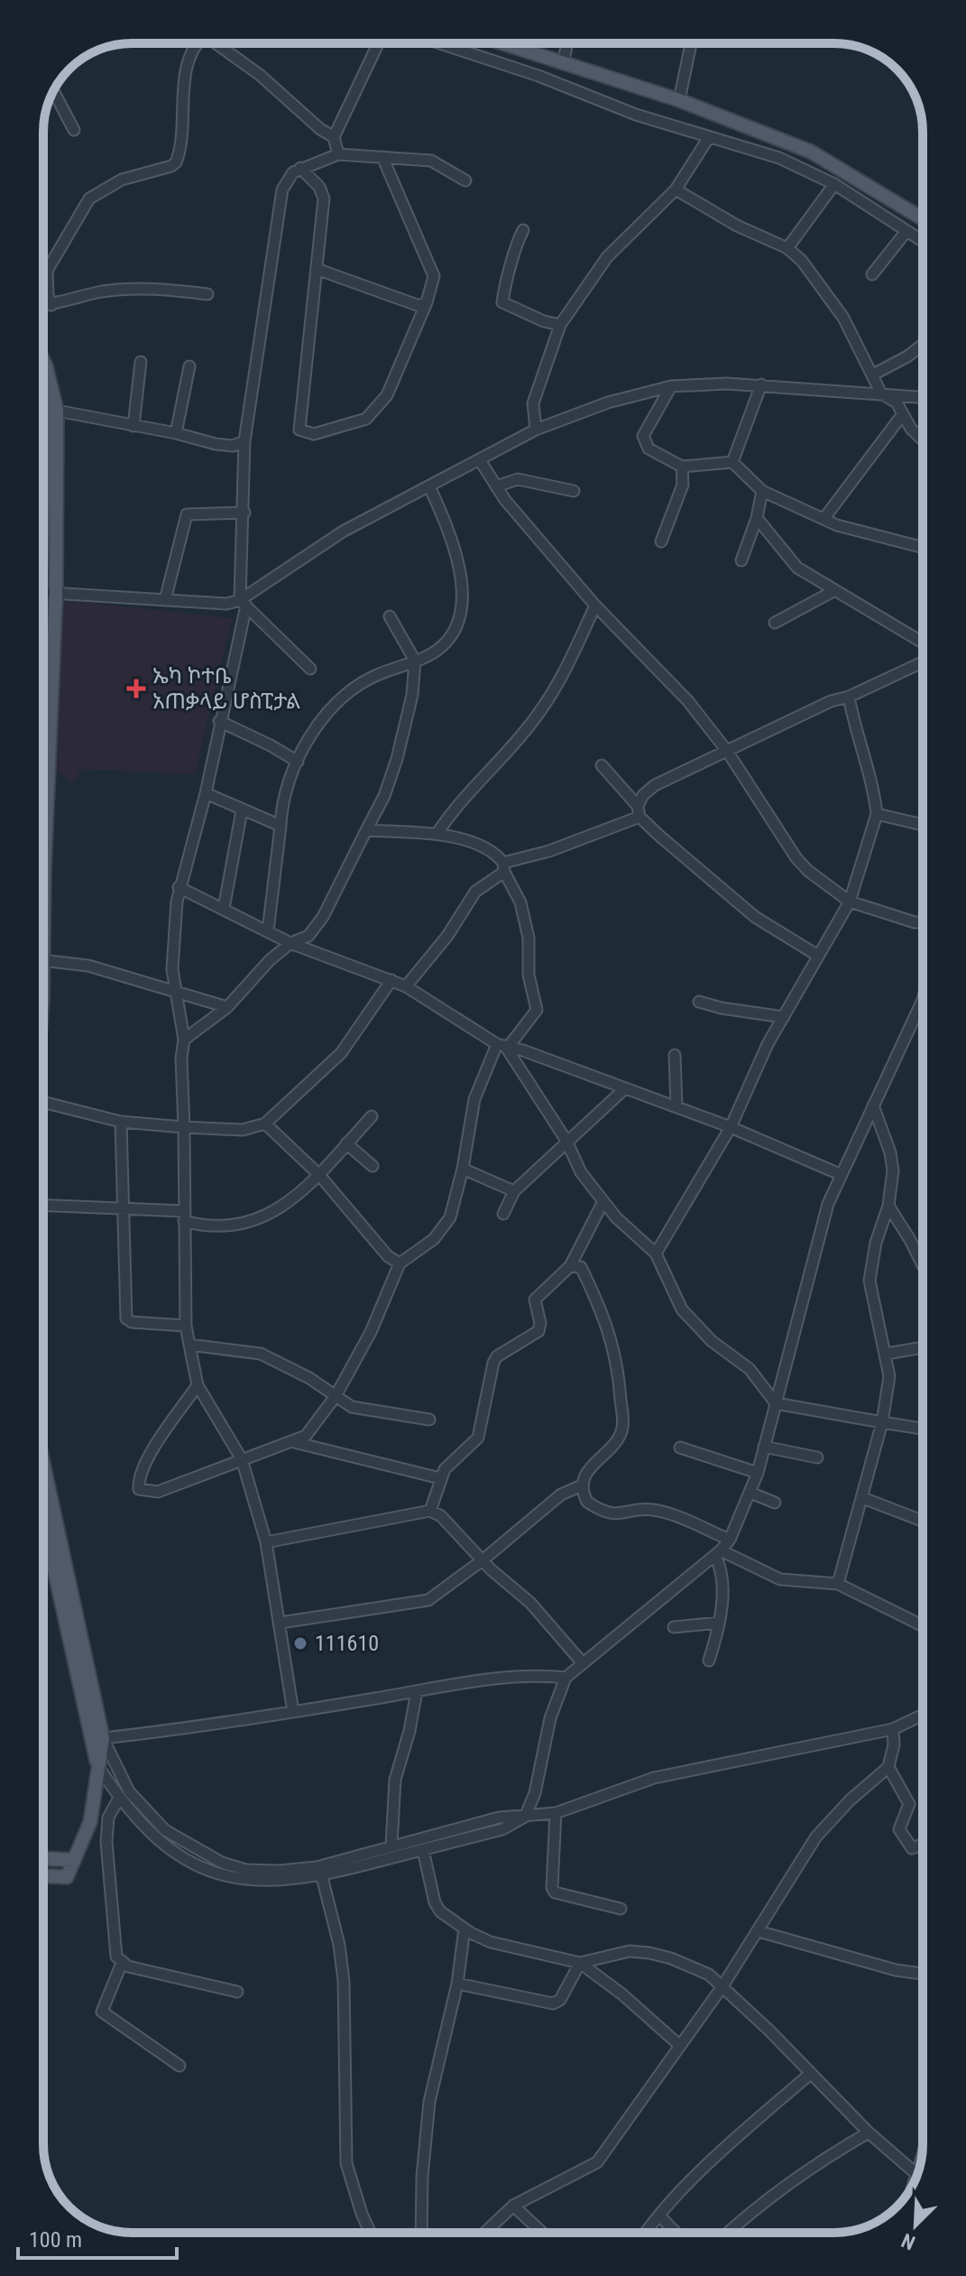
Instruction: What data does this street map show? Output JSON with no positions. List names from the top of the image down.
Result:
{
  "places": {
    "health": ["ኤካ ኮተቤ አጠቃላይ ሆስፒታል"],
    "other": ["111610"]
  },
  "scale_bar": "100 m",
  "north": "bottom left"
}
